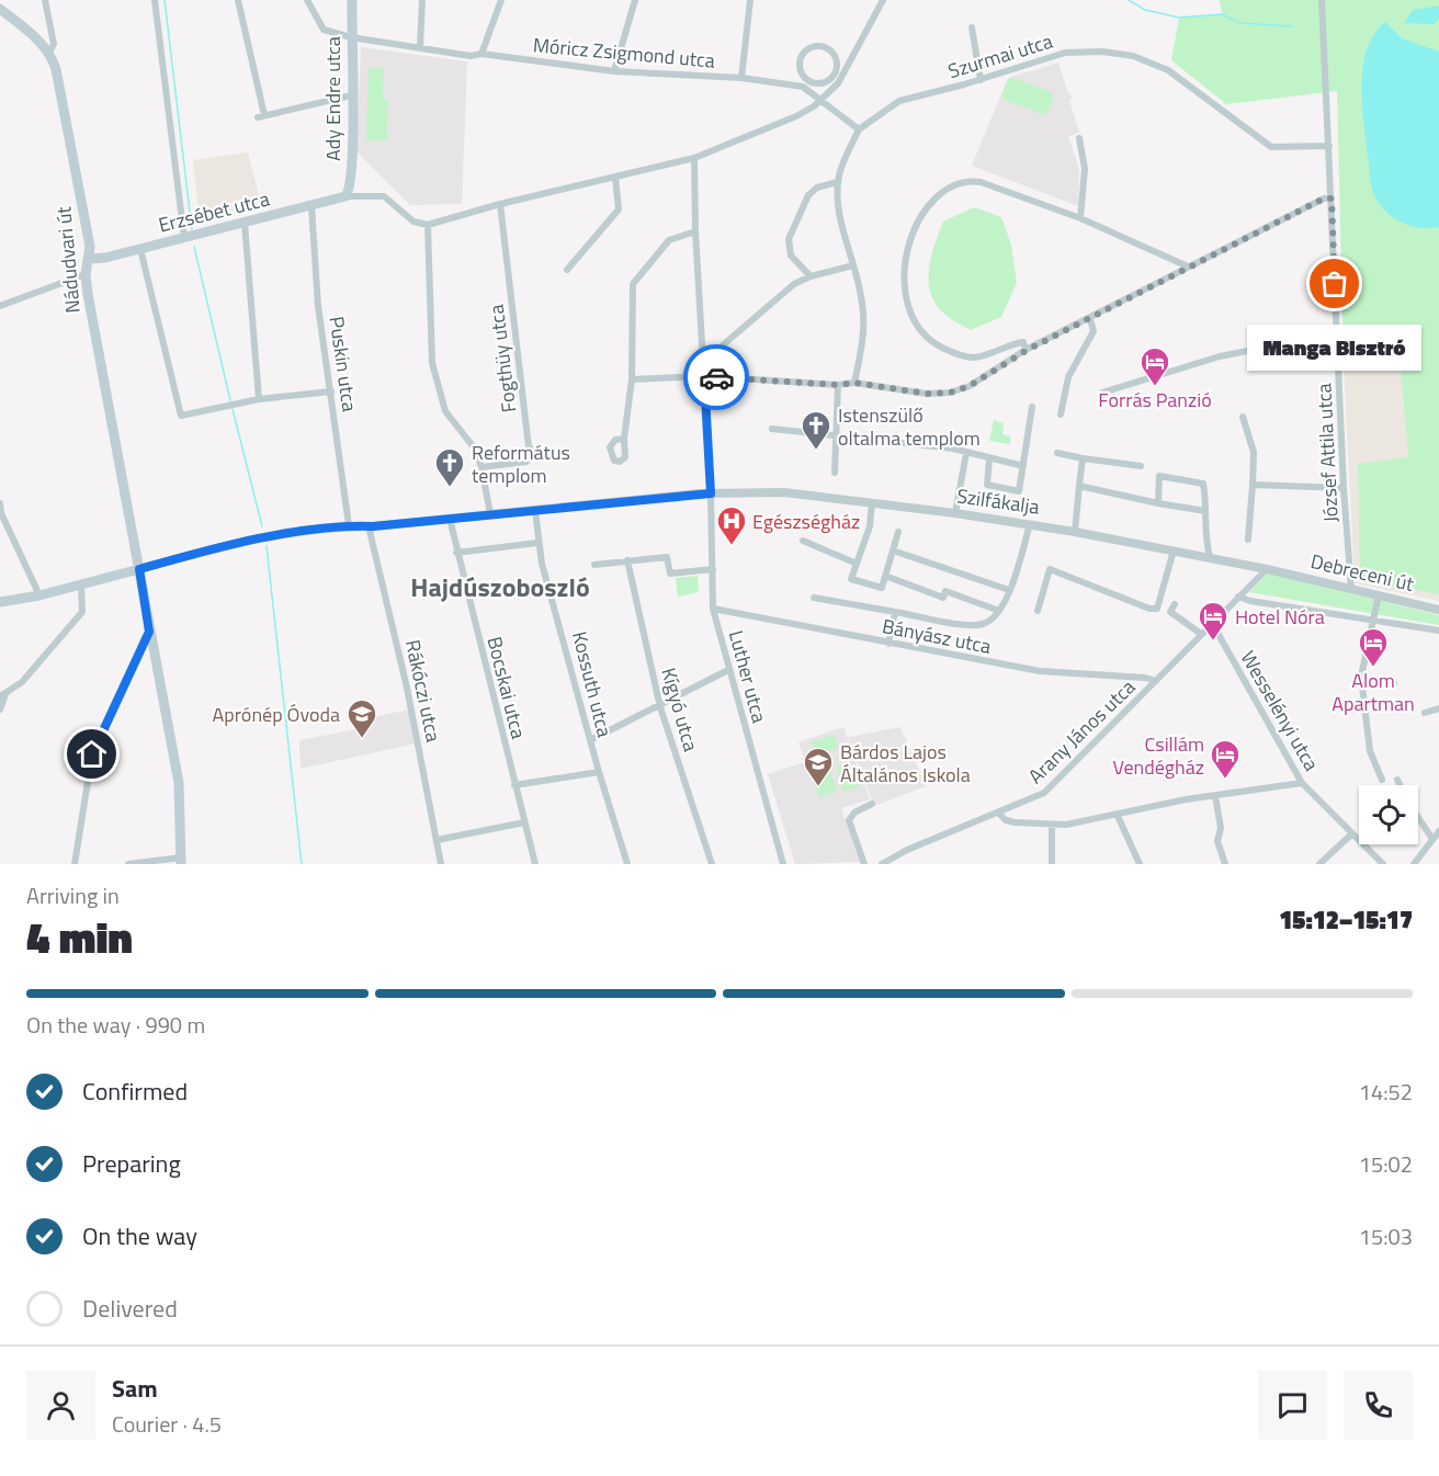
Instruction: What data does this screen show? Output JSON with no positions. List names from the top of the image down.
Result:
{
  "streets": {
    "main road": ["Ady Endre utca", "Erzsébet utca", "Nádudvari út"],
    "street": [
      "Móricz Zsigmond utca",
      "Szurmai utca",
      "Fogthüy utca",
      "Puskin utca",
      "József Attila utca",
      "Szilfákalja",
      "Debreceni út",
      "Bányász utca",
      "Luther utca",
      "Kossuth utca",
      "Bocskai utca",
      "Rákóczi utca",
      "Kígyó utca",
      "Wesselényi utca",
      "Arany János utca"
    ]
  },
  "crossings": [
    ["Móricz Zsigmond utca", "Szurmai utca"],
    ["Móricz Zsigmond utca", "Ady Endre utca"],
    ["Szurmai utca", "József Attila utca"],
    ["Ady Endre utca", "Erzsébet utca"],
    ["Erzsébet utca", "Nádudvari út"],
    ["Erzsébet utca", "Puskin utca"],
    ["Nádudvari út", "Szilfákalja"],
    ["Puskin utca", "Szilfákalja"],
    ["József Attila utca", "Debreceni út"],
    ["Szilfákalja", "Debreceni út"],
    ["Szilfákalja", "Luther utca"],
    ["Szilfákalja", "Kossuth utca"],
    ["Szilfákalja", "Bocskai utca"],
    ["Szilfákalja", "Rákóczi utca"],
    ["Szilfákalja", "Arany János utca"],
    ["Bányász utca", "Luther utca"],
    ["Bányász utca", "Arany János utca"],
    ["Wesselényi utca", "Arany János utca"]
  ],
  "districts": ["Hajdúszoboszló"],
  "places": {
    "other": ["Manga Bisztró"],
    "hotel": [
      "Forrás Panzió",
      "Hotel Nóra",
      "Alom Apartman",
      "Csillám Vendégház"
    ],
    "church": ["Istenszülő oltalma templom", "Református templom"],
    "hospital": ["Egészségház"],
    "school or university": ["Aprónép Óvoda", "Bárdos Lajos Általános Iskola"]
  },
  "page": {
    "bubble": "Manga Bisztró",
    "heading": ["4 min", "Arriving in", "15:12–15:17"],
    "panel": ["Sam", "Courier · 4.5"],
    "bar": "On the way · 990 m",
    "list": [
      ["Confirmed", "14:52"],
      ["Preparing", "15:02"],
      ["On the way", "15:03"],
      "Delivered"
    ]
  }
}
